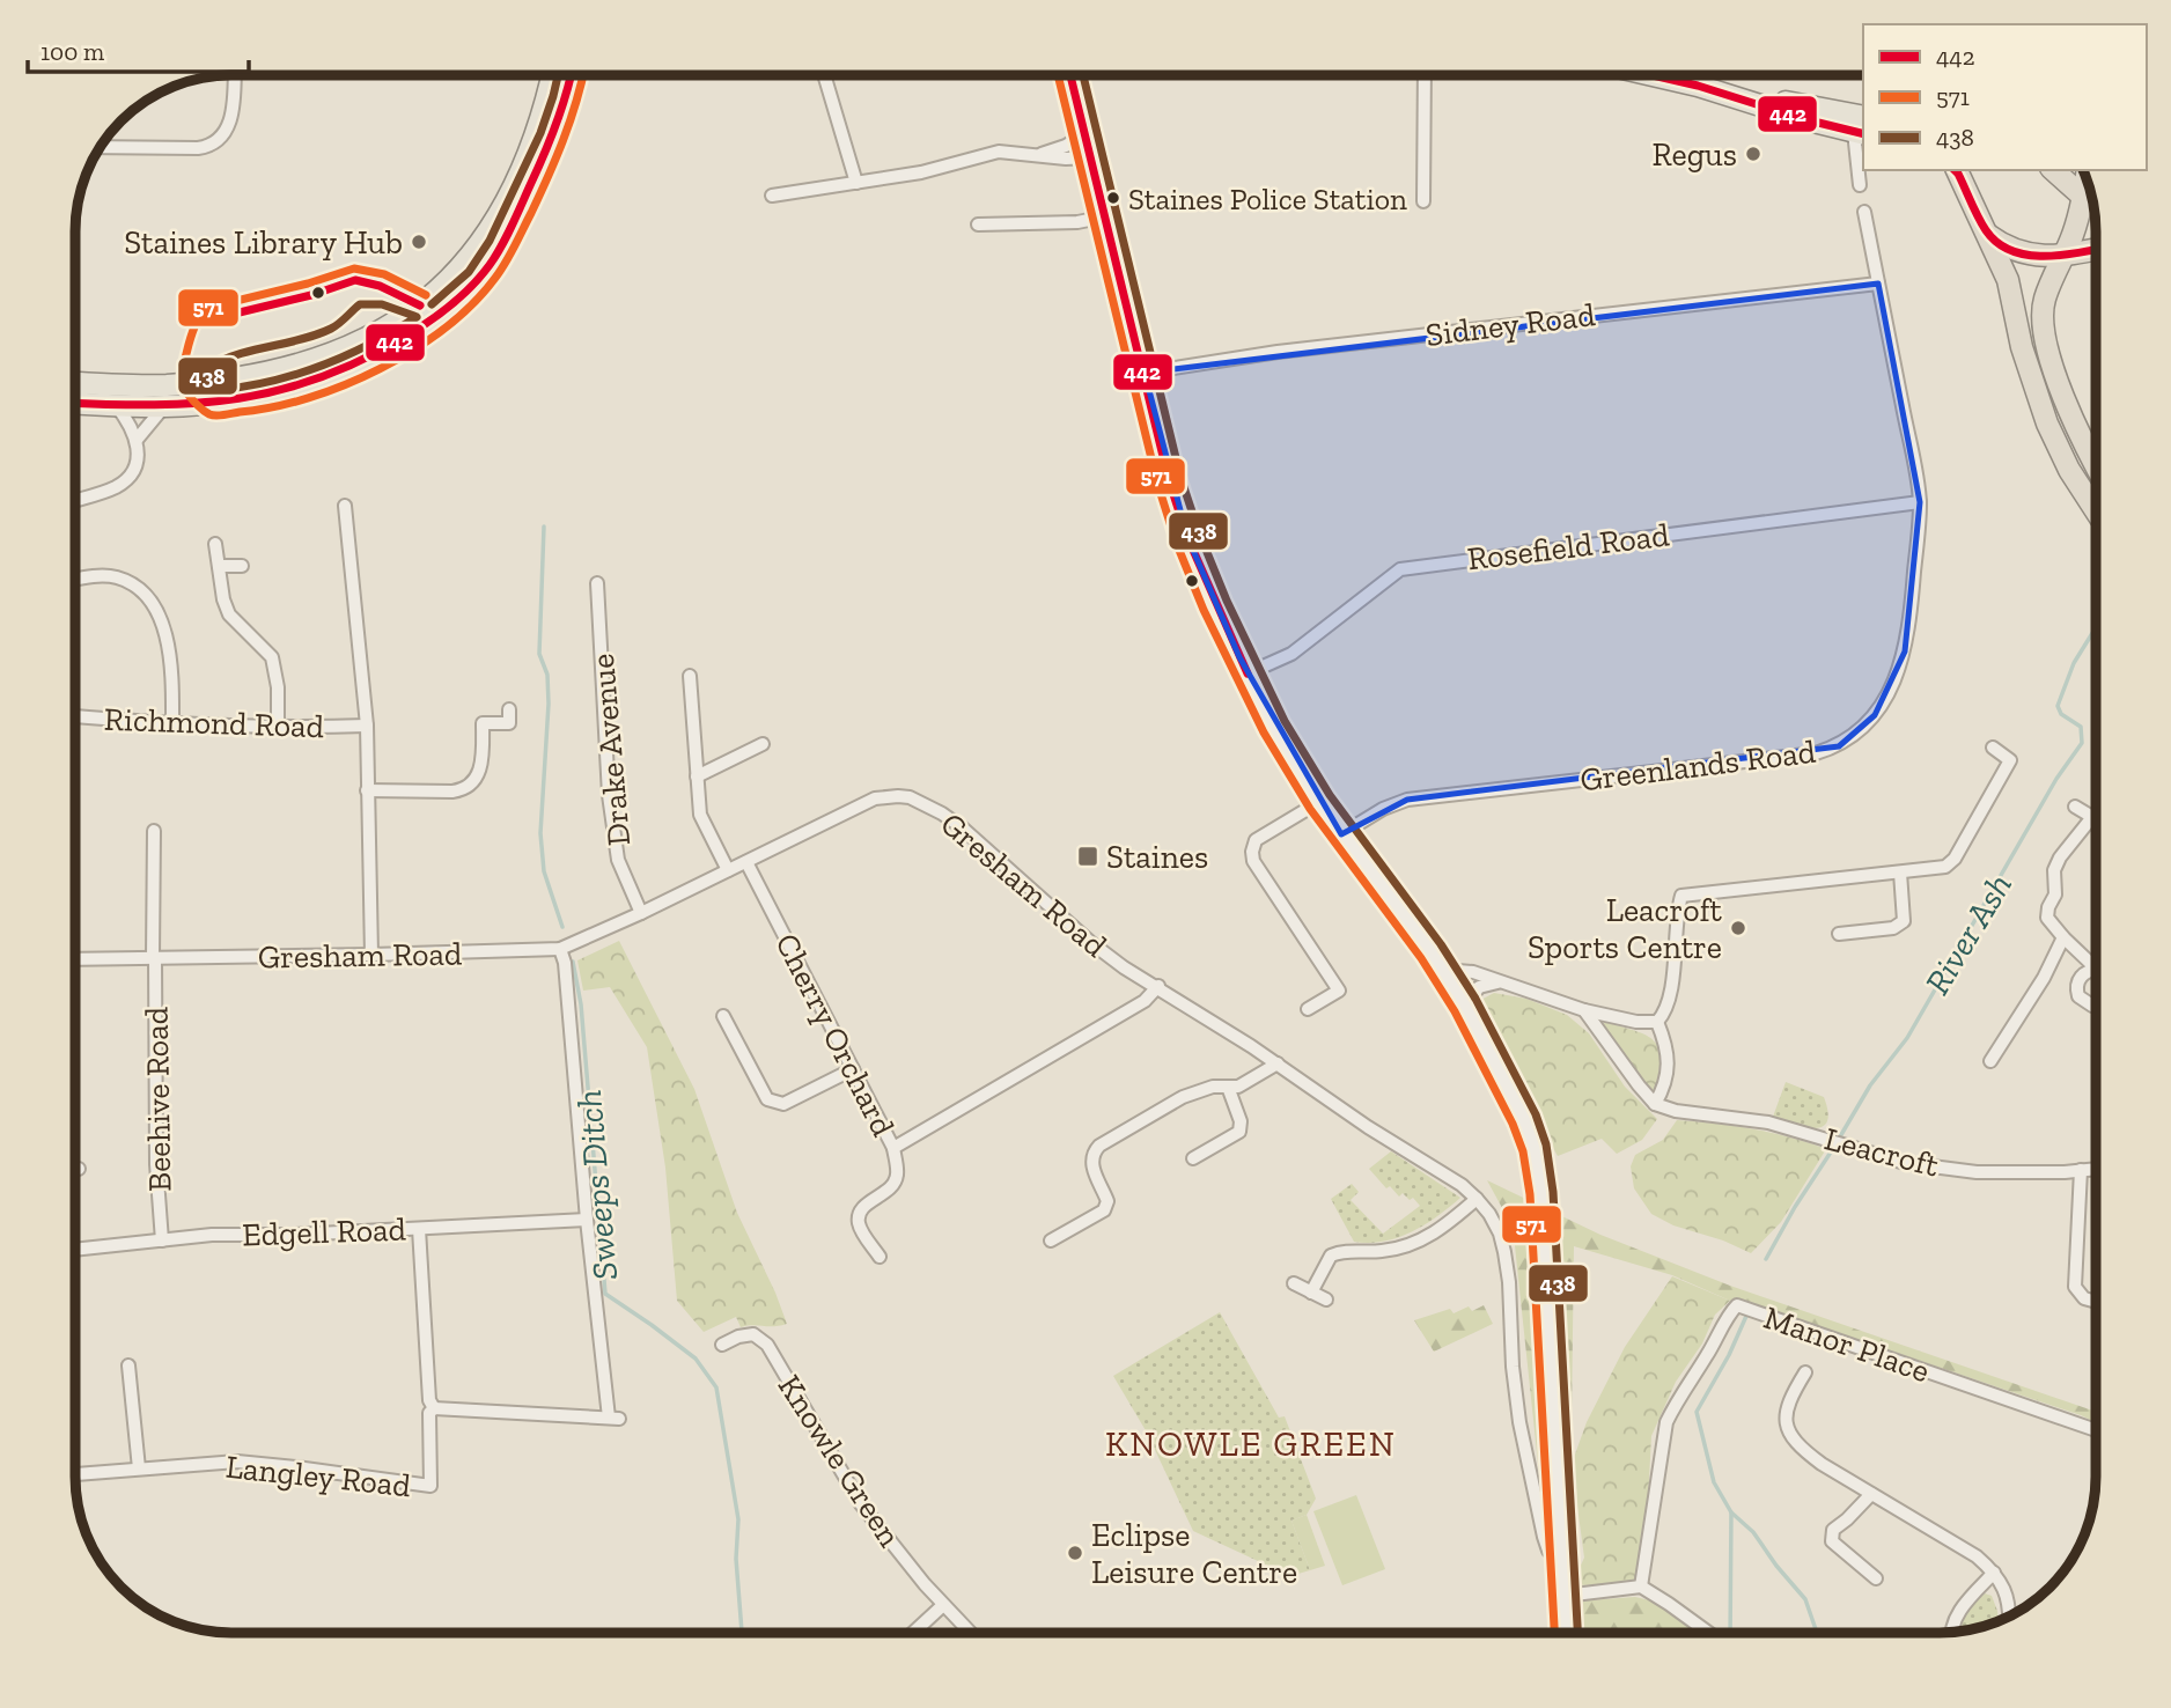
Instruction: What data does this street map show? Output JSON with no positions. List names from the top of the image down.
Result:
{
  "streets": {
    "street": [
      "Sidney Road",
      "Rosefield Road",
      "Richmond Road",
      "Drake Avenue",
      "Greenlands Road",
      "Gresham Road",
      "Cherry Orchard",
      "Beehive Road",
      "Leacroft",
      "Edgell Road",
      "Manor Place",
      "Knowle Green",
      "Langley Road"
    ]
  },
  "crossings": [
    ["Sidney Road", "Greenlands Road"],
    ["Rosefield Road", "Greenlands Road"],
    ["Richmond Road", "Gresham Road"],
    ["Drake Avenue", "Gresham Road"],
    ["Gresham Road", "Cherry Orchard"],
    ["Gresham Road", "Beehive Road"],
    ["Beehive Road", "Edgell Road"]
  ],
  "districts": ["KNOWLE GREEN"],
  "water": ["River Ash", "Sweeps Ditch"],
  "places": {
    "other": [
      "Regus",
      "Staines Police Station",
      "Staines Library Hub",
      "Leacroft Sports Centre",
      "Eclipse Leisure Centre"
    ],
    "transit": ["Staines"]
  },
  "lines": ["transit line 442", "transit line 571", "transit line 438"],
  "legend": ["442", "571", "438"],
  "scale_bar": "100 m"
}
